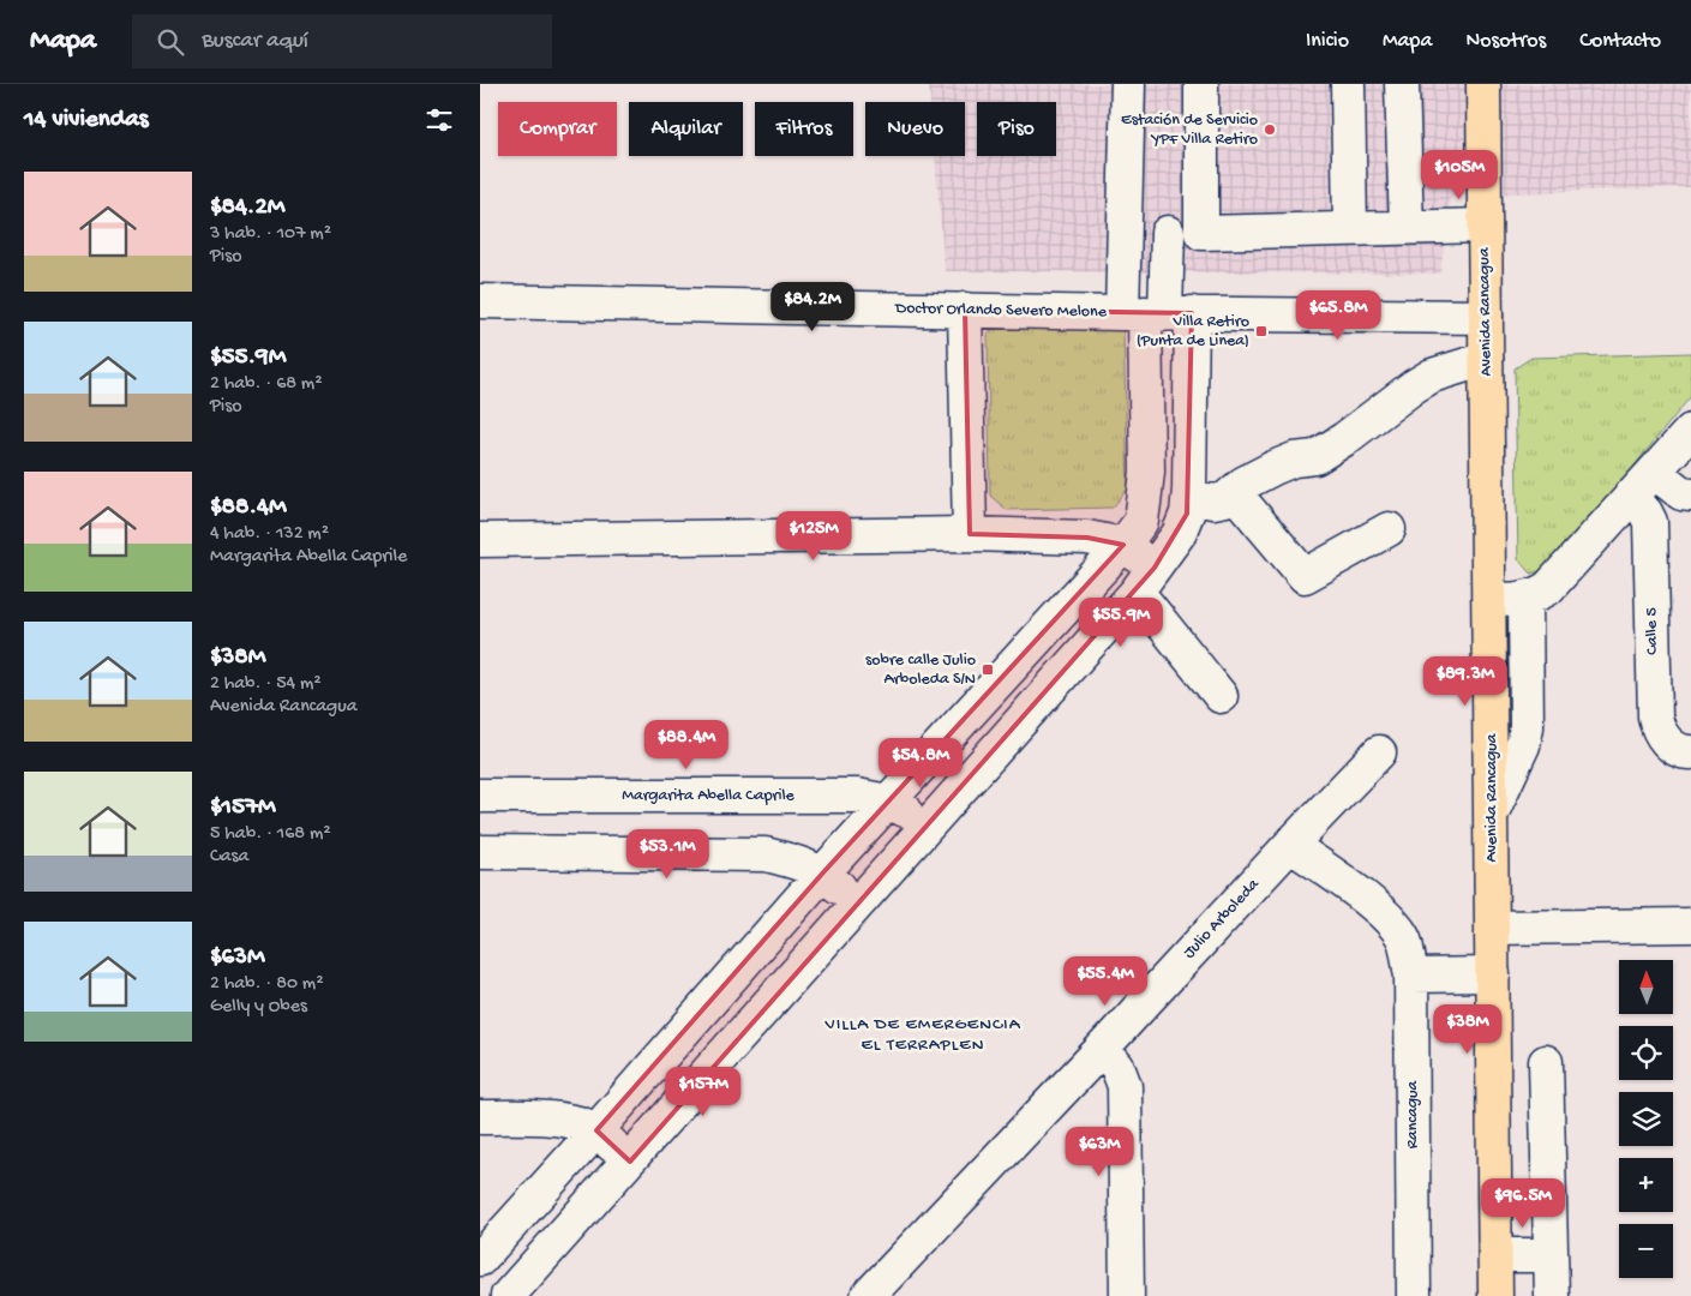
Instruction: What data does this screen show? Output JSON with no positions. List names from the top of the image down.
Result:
{
  "streets": {
    "main road": ["Avenida Rancagua"],
    "street": [
      "Doctor Orlando Severo Melone",
      "Calle 5",
      "Margarita Abella Caprile",
      "Julio Arboleda",
      "Rancagua"
    ]
  },
  "crossings": [
    ["Doctor Orlando Severo Melone", "Avenida Rancagua"],
    ["Julio Arboleda", "Rancagua"]
  ],
  "districts": ["VILLA DE EMERGENCIA EL TERRAPLEN"],
  "places": {
    "other": ["Estación de Servicio YPF Villa Retiro"],
    "transit": ["Villa Retiro (Punta de Linea)", "sobre calle Julio Arboleda S/N"]
  },
  "north": "top",
  "page": {
    "header": "Mapa",
    "search": "Buscar aquí",
    "nav": [
      "Inicio",
      "Mapa",
      "Nosotros",
      "Contacto"
    ],
    "heading": "14 viviendas",
    "chip": [
      "Comprar",
      "Alquilar",
      "Filtros",
      "Nuevo",
      "Piso"
    ],
    "price": [
      "$105M",
      "$84.2M",
      "$65.8M",
      "$125M",
      "$55.9M",
      "$89.3M",
      "$88.4M",
      "$54.8M",
      "$53.1M",
      "$55.4M",
      "$38M",
      "$157M",
      "$63M",
      "$96.5M"
    ],
    "list": [
      {
        "name": "$84.2M",
        "note": "3 hab. · 107 m² · Piso"
      },
      {
        "name": "$55.9M",
        "note": "2 hab. · 68 m² · Piso"
      },
      {
        "name": "$88.4M",
        "note": "4 hab. · 132 m² · Margarita Abella Caprile"
      },
      {
        "name": "$38M",
        "note": "2 hab. · 54 m² · Avenida Rancagua"
      },
      {
        "name": "$157M",
        "note": "5 hab. · 168 m² · Casa"
      },
      {
        "name": "$63M",
        "note": "2 hab. · 80 m² · Gelly y Obes"
      }
    ],
    "map_buttons": ["+", "−"]
  }
}
